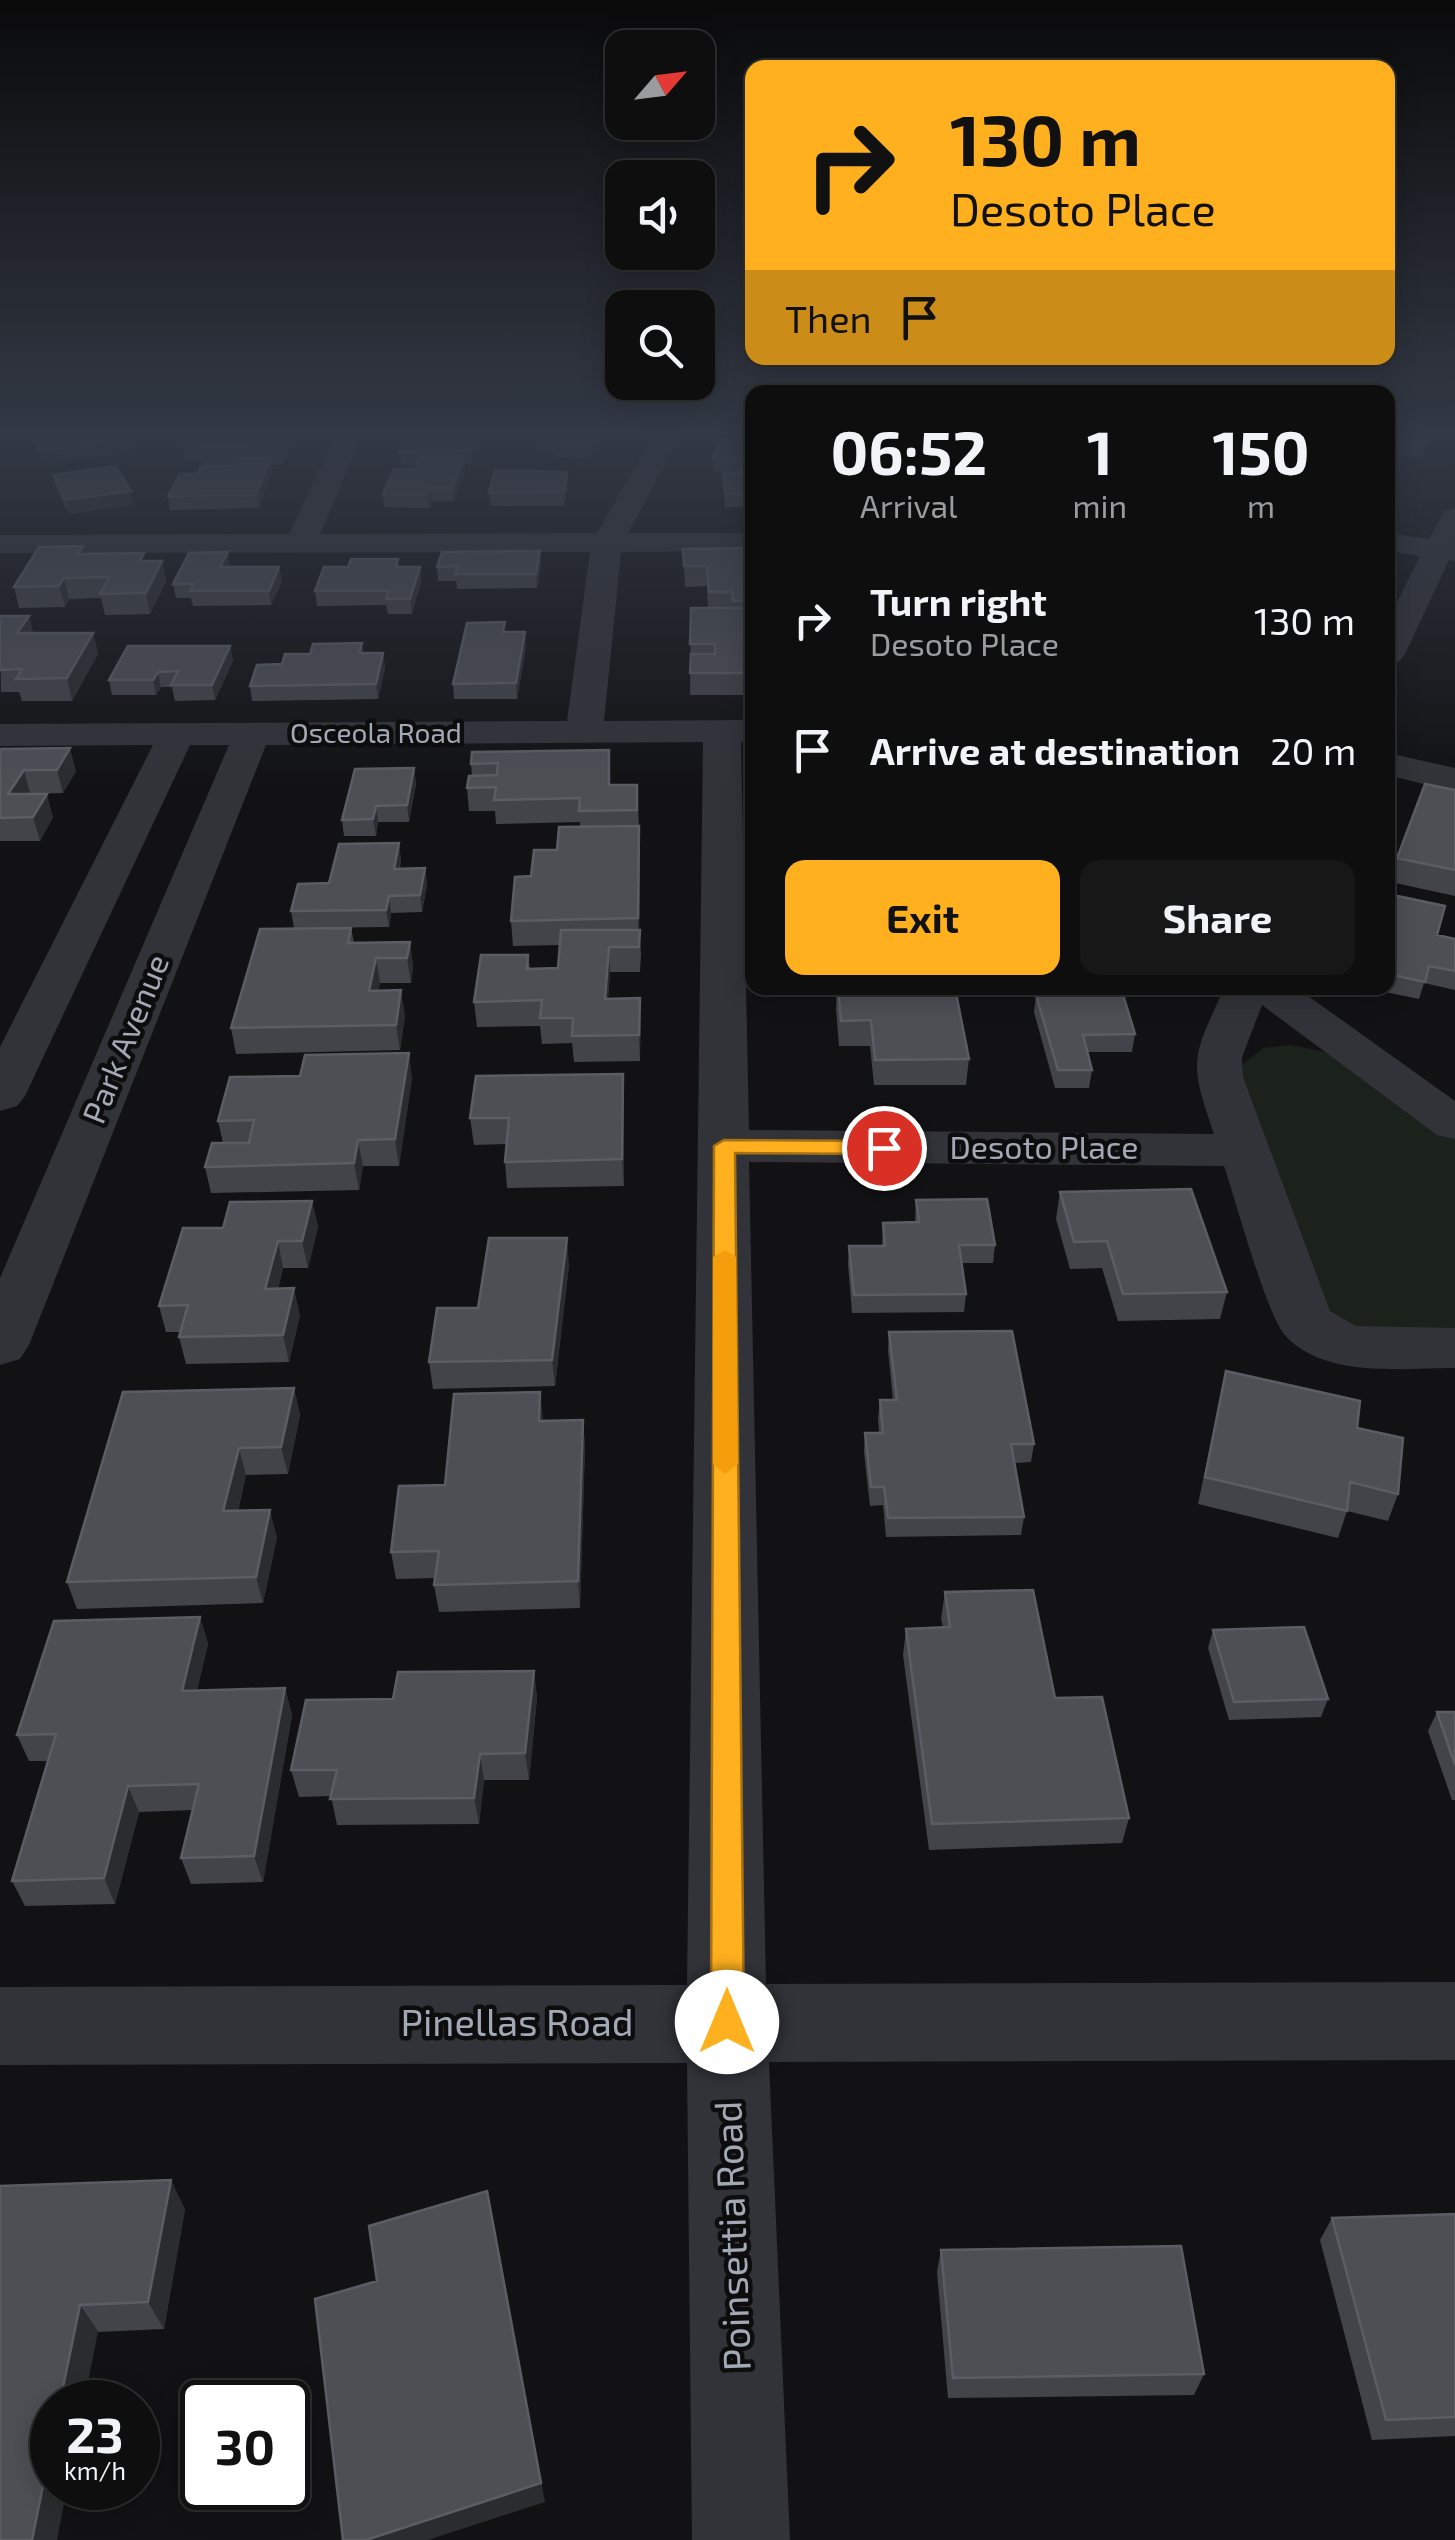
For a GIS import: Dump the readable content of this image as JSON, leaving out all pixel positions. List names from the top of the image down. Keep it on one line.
{"streets":{"street":["Osceola Road","Park Avenue","Desoto Place","Pinellas Road","Poinsettia Road"]},"crossings":[["Osceola Road","Park Avenue"],["Osceola Road","Poinsettia Road"],["Desoto Place","Poinsettia Road"],["Pinellas Road","Poinsettia Road"]],"north":"top right","page":{"turn":["130 m","Desoto Place"],"then":"Then","eta":["06:52","Arrival","1","min","150","m"],"list":[{"name":"Turn right","note":"Desoto Place","value":"130 m"},{"name":"Arrive at destination","value":"20 m"}],"buttons":["Exit","Share"],"speed":"23 km/h","limit":"30"}}
